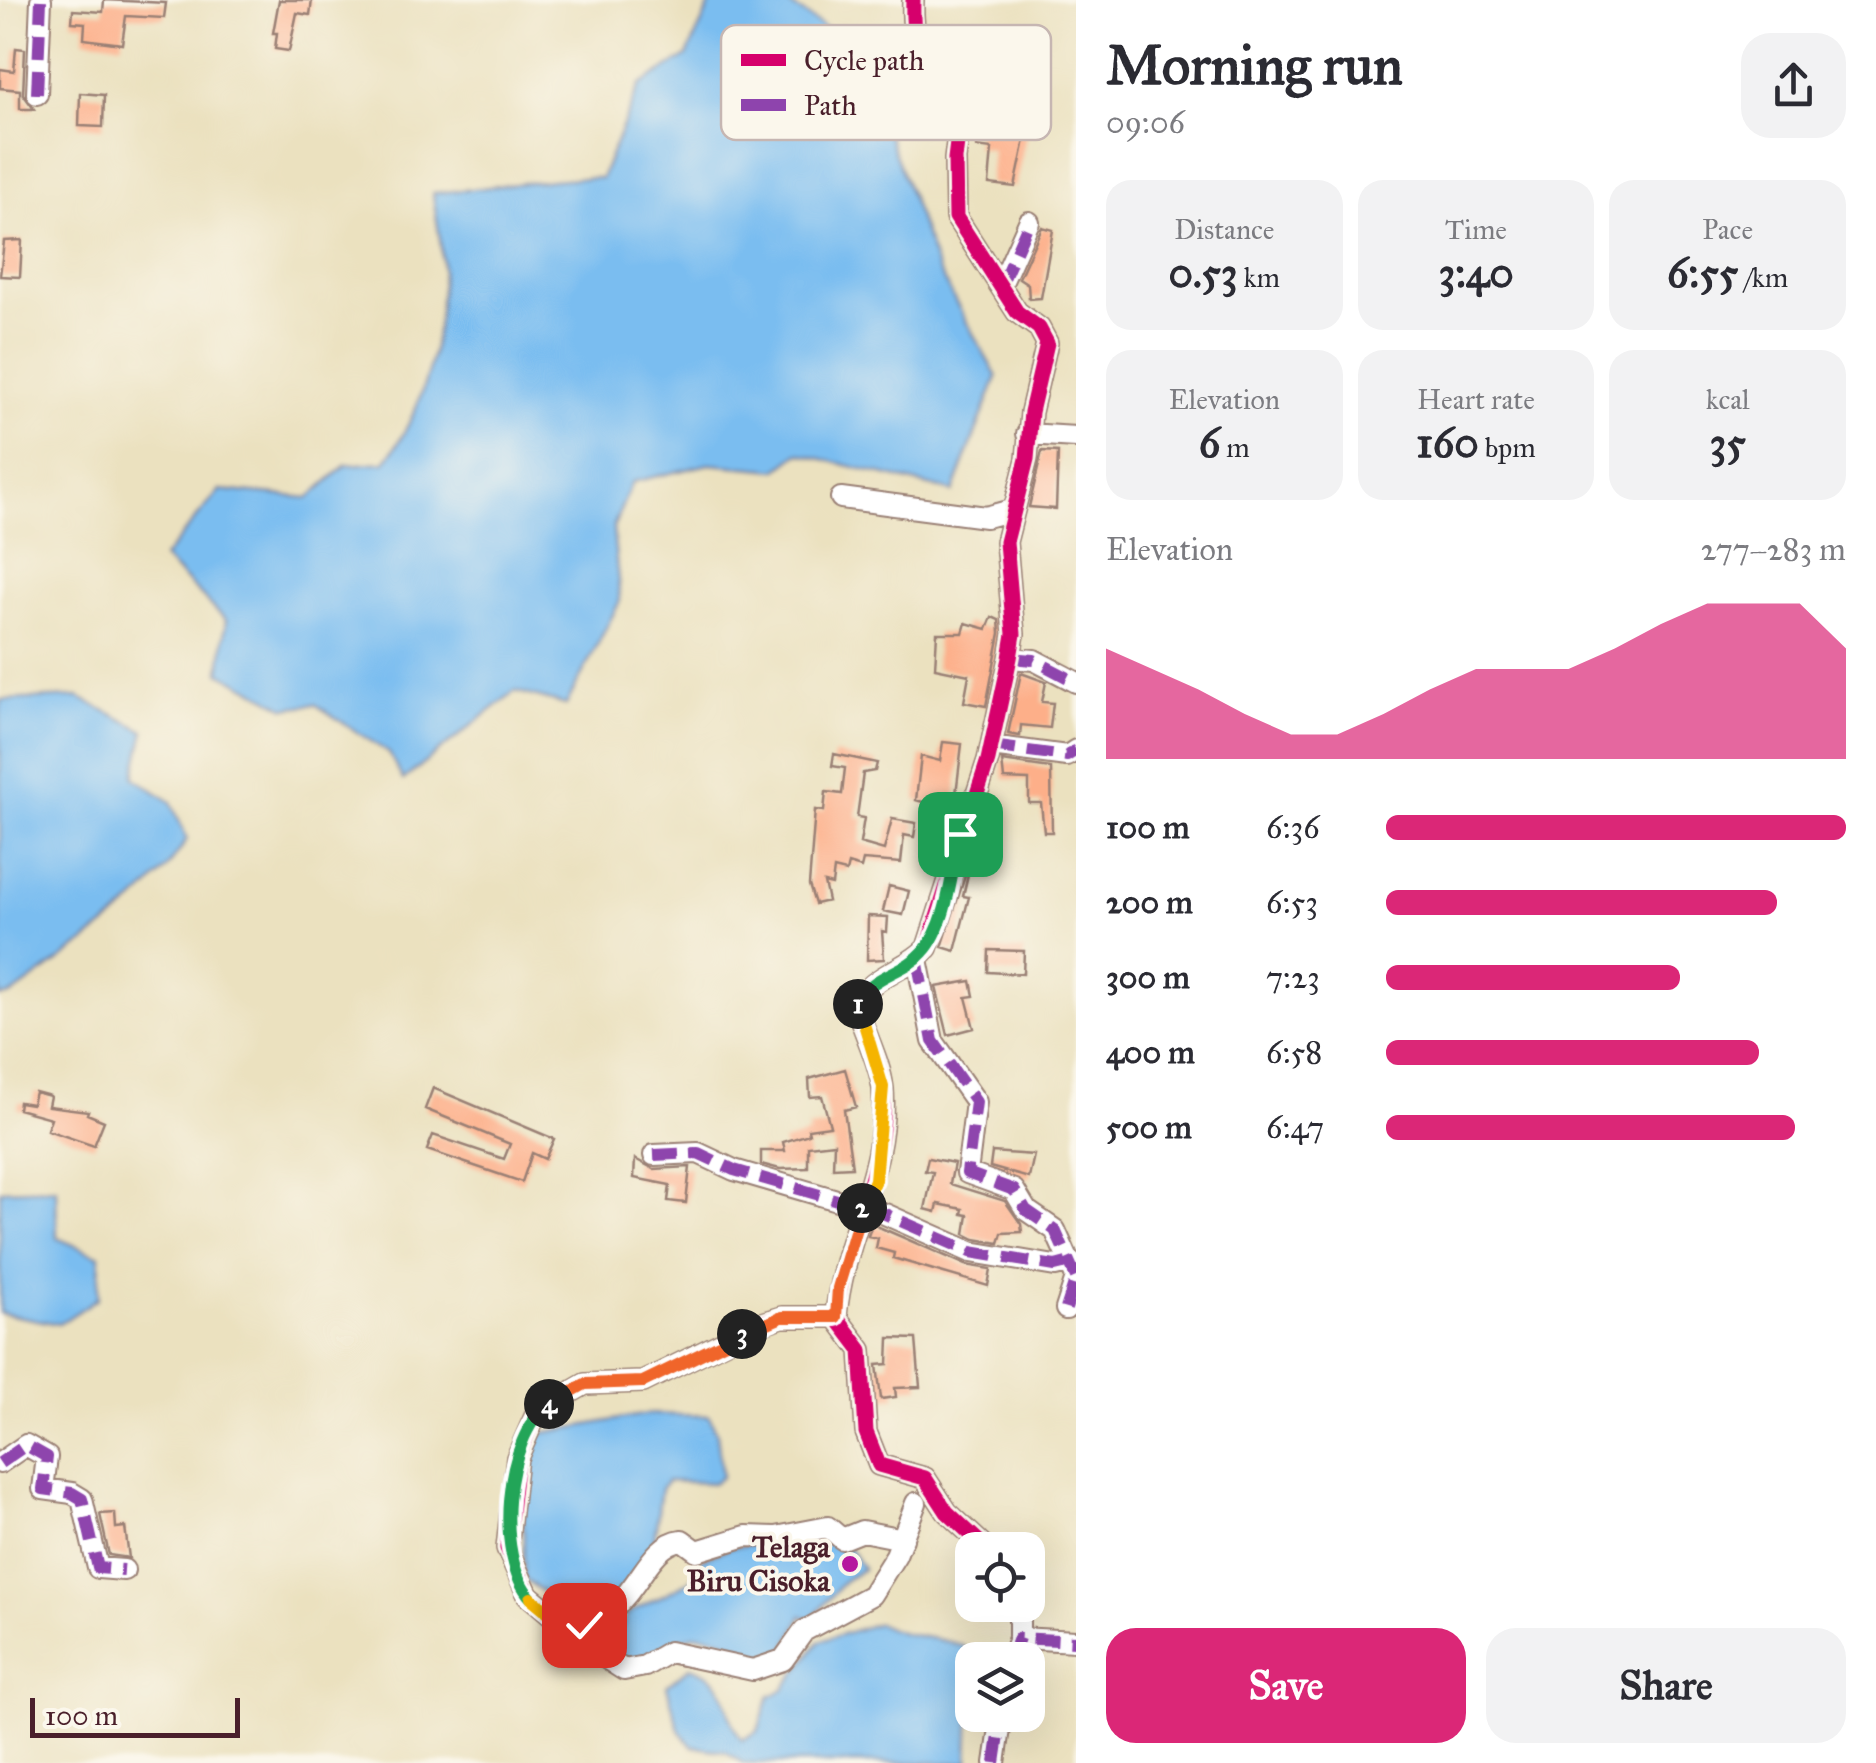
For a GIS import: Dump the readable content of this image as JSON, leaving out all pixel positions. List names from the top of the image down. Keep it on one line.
{"places":["Telaga Biru Cisoka"],"legend":["Cycle path","Path"],"scale_bar":"100 m","page":{"heading":["Morning run","09:06"],"stats":[["Distance","0.53 km"],["Time","3:40"],["Pace","6:55 /km"],["Elevation","6 m"],["Heart rate","160 bpm"],["kcal","35"]],"chart":["Elevation","277–283 m"],"list":[{"name":"100 m","note":"6:36"},{"name":"200 m","note":"6:53"},{"name":"300 m","note":"7:23"},{"name":"400 m","note":"6:58"},{"name":"500 m","note":"6:47"}],"pins":["1","2","3","4"],"buttons":["Save","Share"],"scale":"100 m"}}
